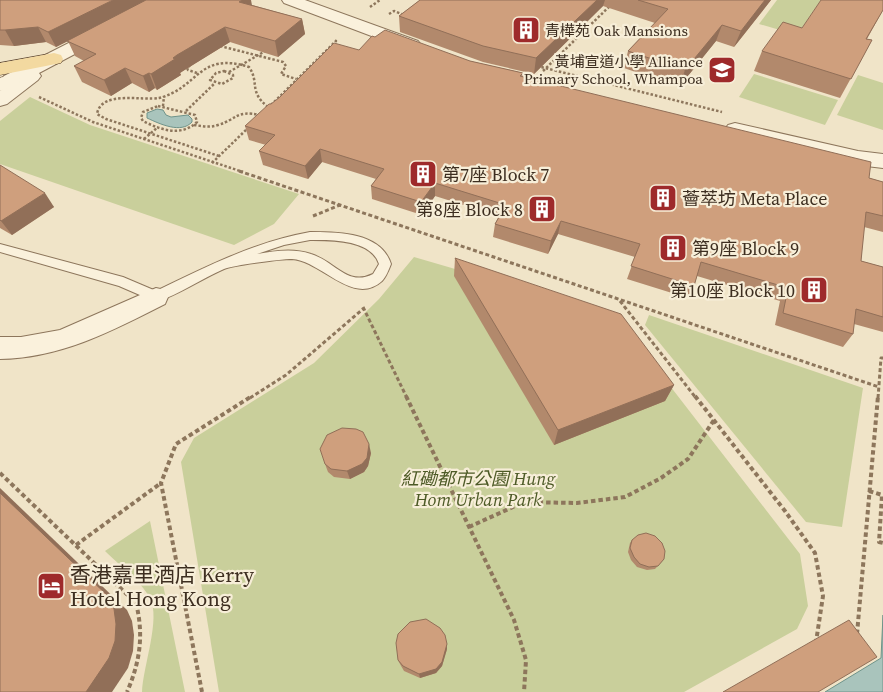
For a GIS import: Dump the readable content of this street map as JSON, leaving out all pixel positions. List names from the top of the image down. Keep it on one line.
{"parks":["紅磡都市公園 Hung Hom Urban Park"],"places":{"building":["青樺苑 Oak Mansions","第7座 Block 7","薈萃坊 Meta Place","第8座 Block 8","第9座 Block 9","第10座 Block 10"],"school or university":["黃埔宣道小學 Alliance Primary School, Whampoa"],"hotel":["香港嘉里酒店 Kerry Hotel Hong Kong"]}}
